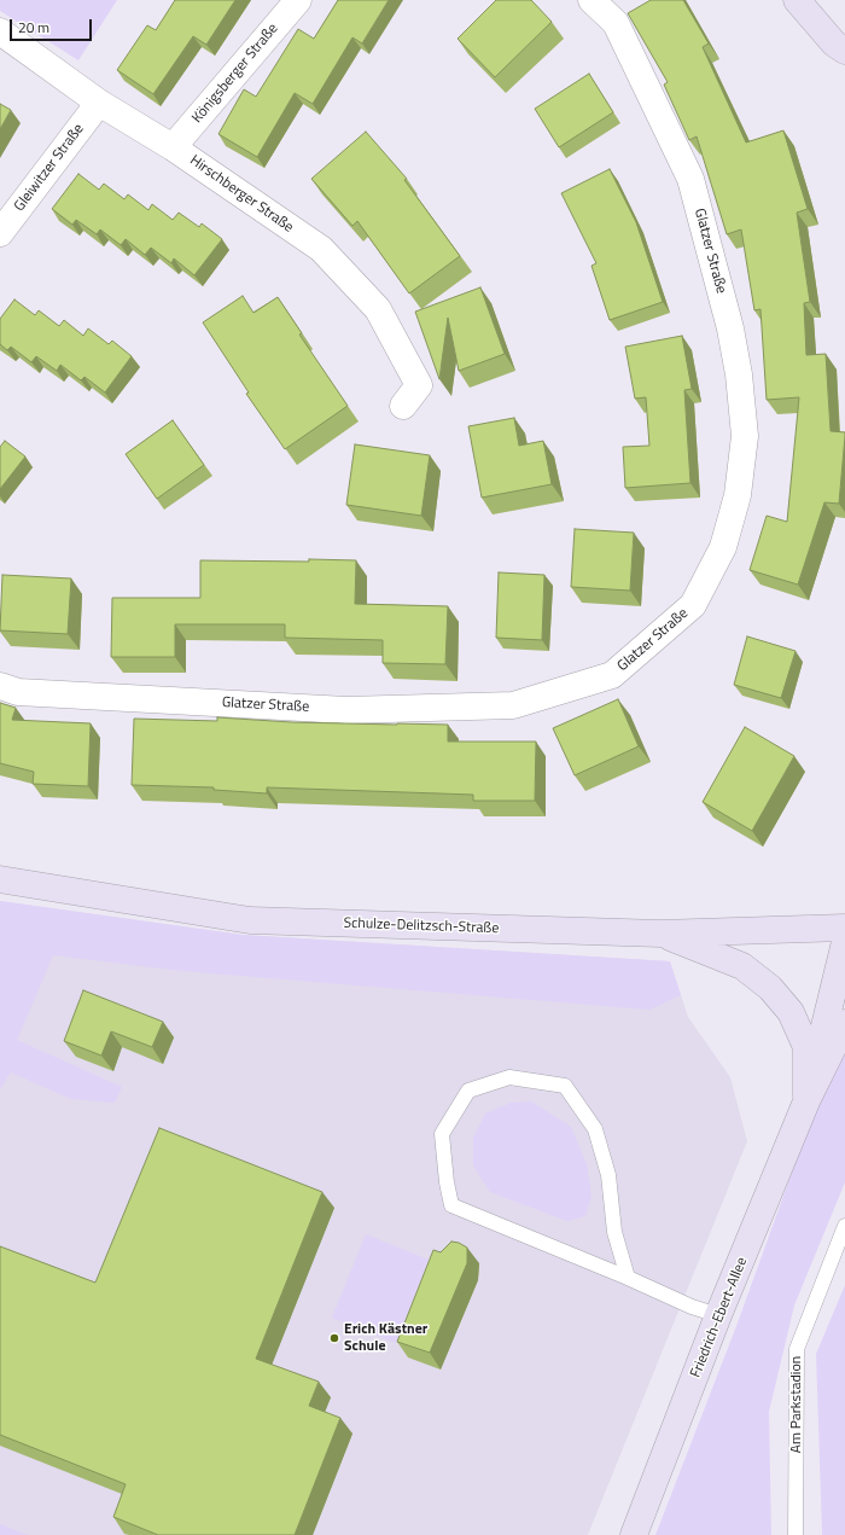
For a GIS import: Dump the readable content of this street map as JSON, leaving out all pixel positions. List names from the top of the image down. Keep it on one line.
{"streets":{"street":["Königsberger Straße","Gleiwitzer Straße","Hirschberger Straße","Glatzer Straße","Schulze-Delitzsch-Straße","Friedrich-Ebert-Allee"],"lane":["Am Parkstadion"]},"crossings":[["Königsberger Straße","Hirschberger Straße"],["Gleiwitzer Straße","Hirschberger Straße"]],"places":["Erich Kästner Schule"],"scale_bar":"20 m"}
